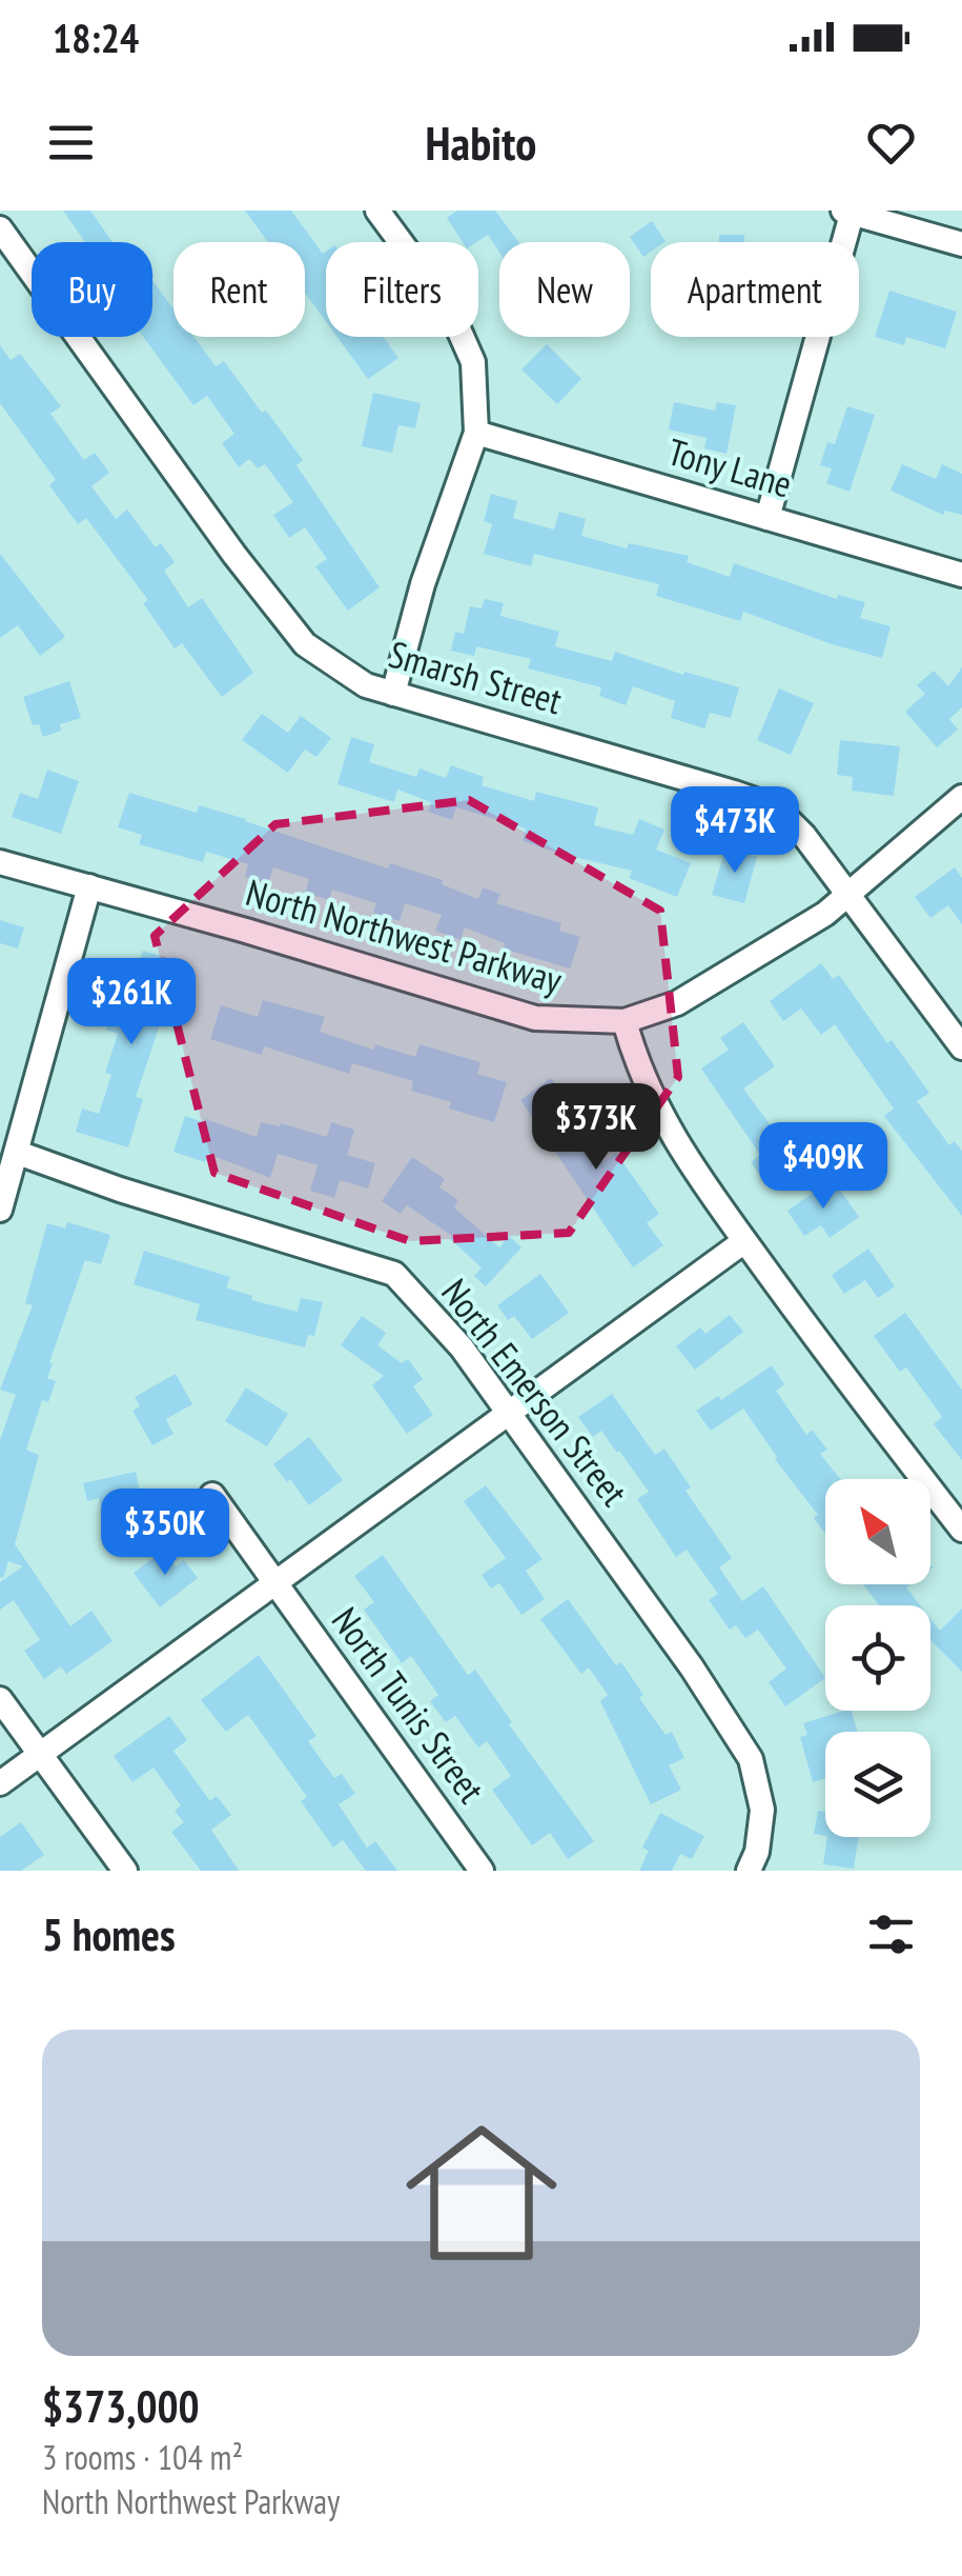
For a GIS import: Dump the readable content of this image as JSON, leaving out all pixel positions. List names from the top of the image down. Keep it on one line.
{"streets":{"street":["Tony Lane","Smarsh Street","North Northwest Parkway","North Emerson Street","North Tunis Street"]},"crossings":[["Smarsh Street","North Northwest Parkway"]],"north":"top left","page":{"status":"18:24","header":"Habito","chip":["Buy","Rent","Filters","New","Apartment"],"price":["$473K","$261K","$373K","$409K","$350K"],"heading":"5 homes","list":[{"name":"$373,000","note":"3 rooms · 104 m² · North Northwest Parkway"}]}}
